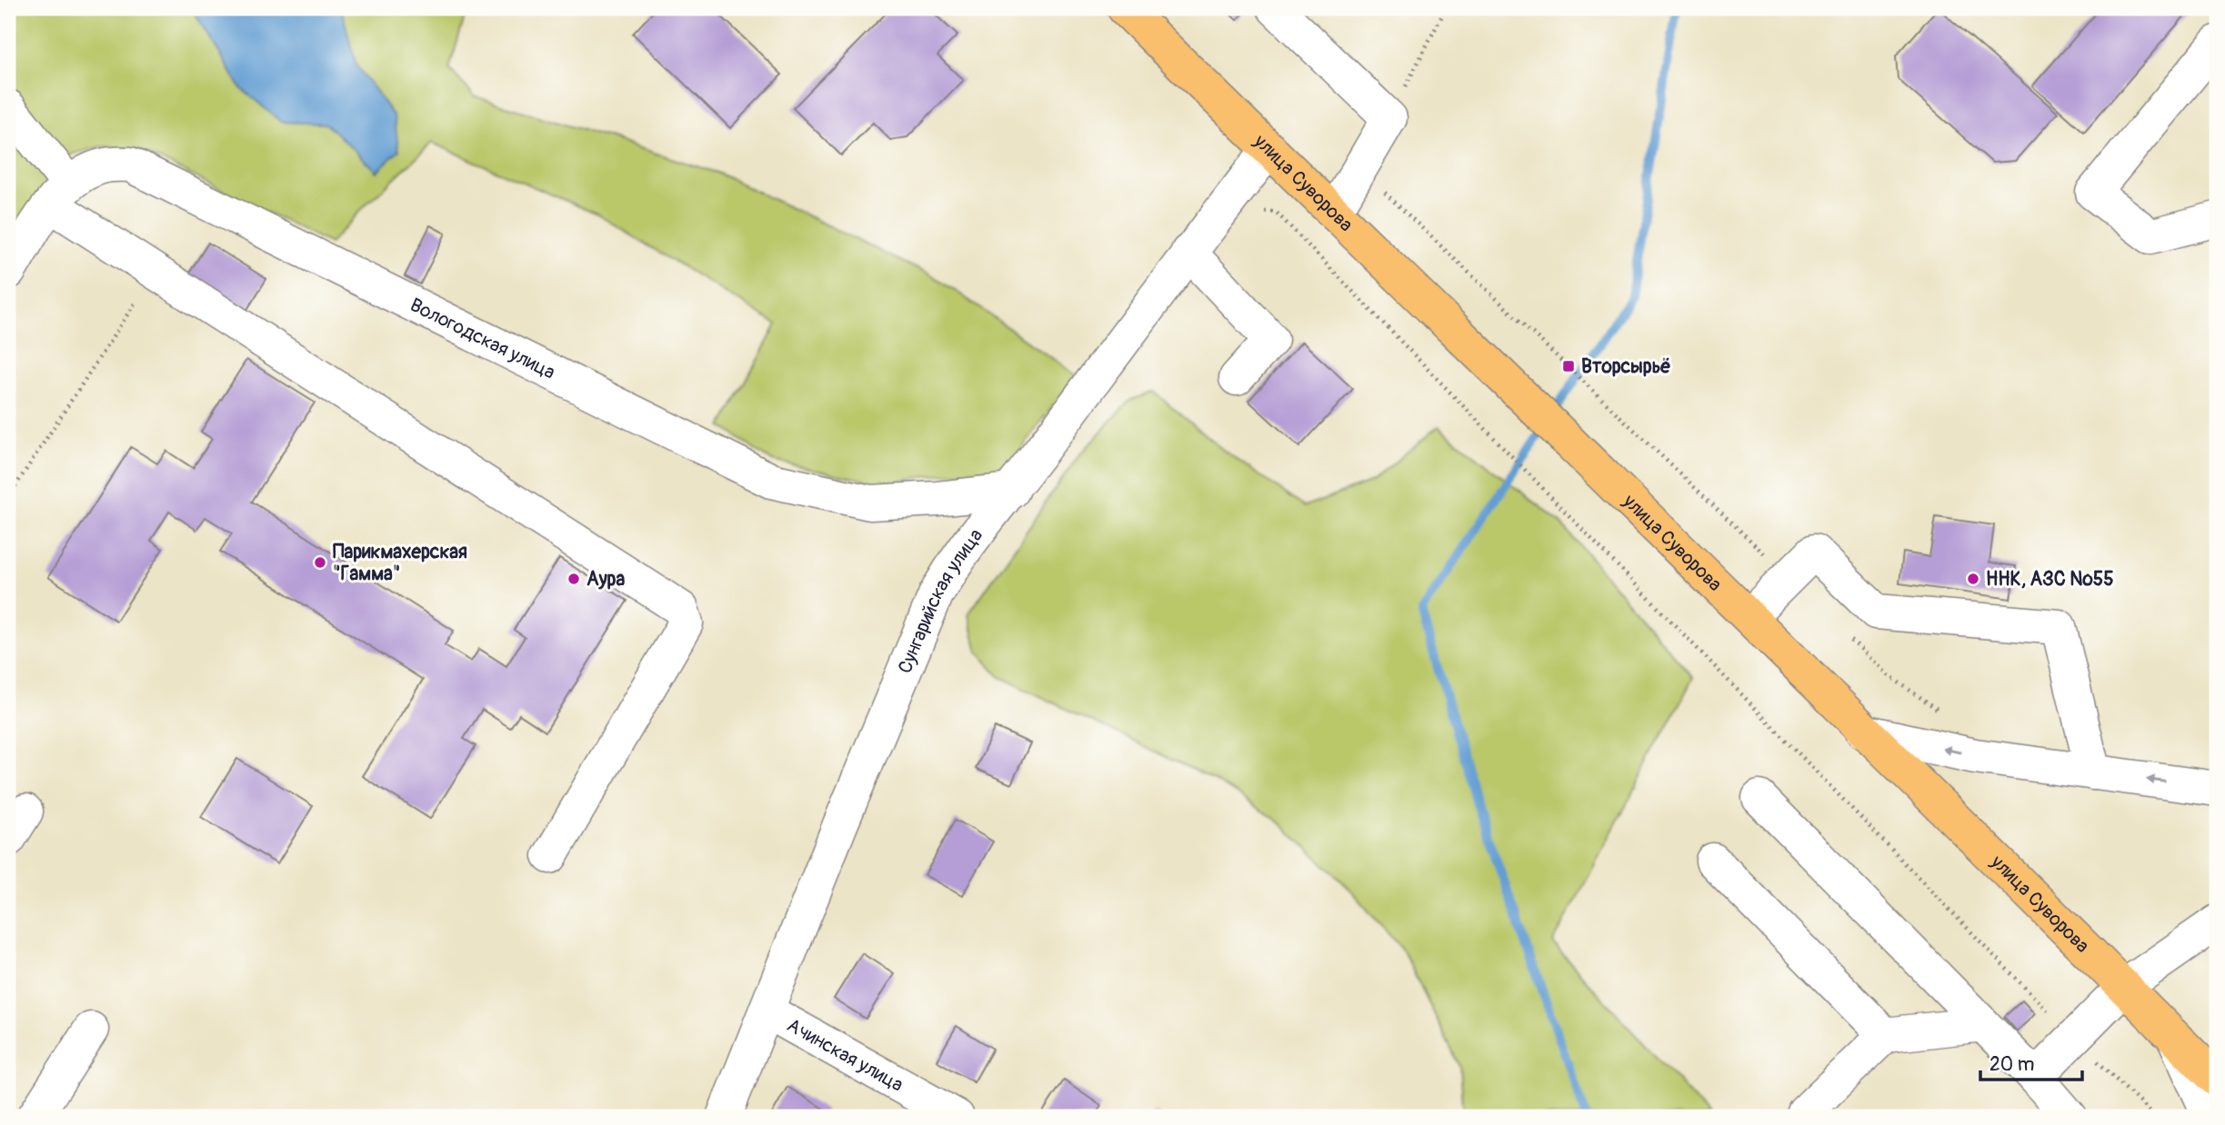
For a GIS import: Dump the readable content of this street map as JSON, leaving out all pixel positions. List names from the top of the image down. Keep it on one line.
{"streets":{"main road":["улица Суворова"],"street":["Вологодская улица","Сунгарийская улица","Ачинская улица"]},"crossings":[["улица Суворова","Сунгарийская улица"],["Вологодская улица","Сунгарийская улица"],["Сунгарийская улица","Ачинская улица"]],"places":{"transit":["Вторсырьё"],"other":["Парикмахерская \"Гамма\"","Аура","ННК, АЗС №55"]},"scale_bar":"20 m"}
